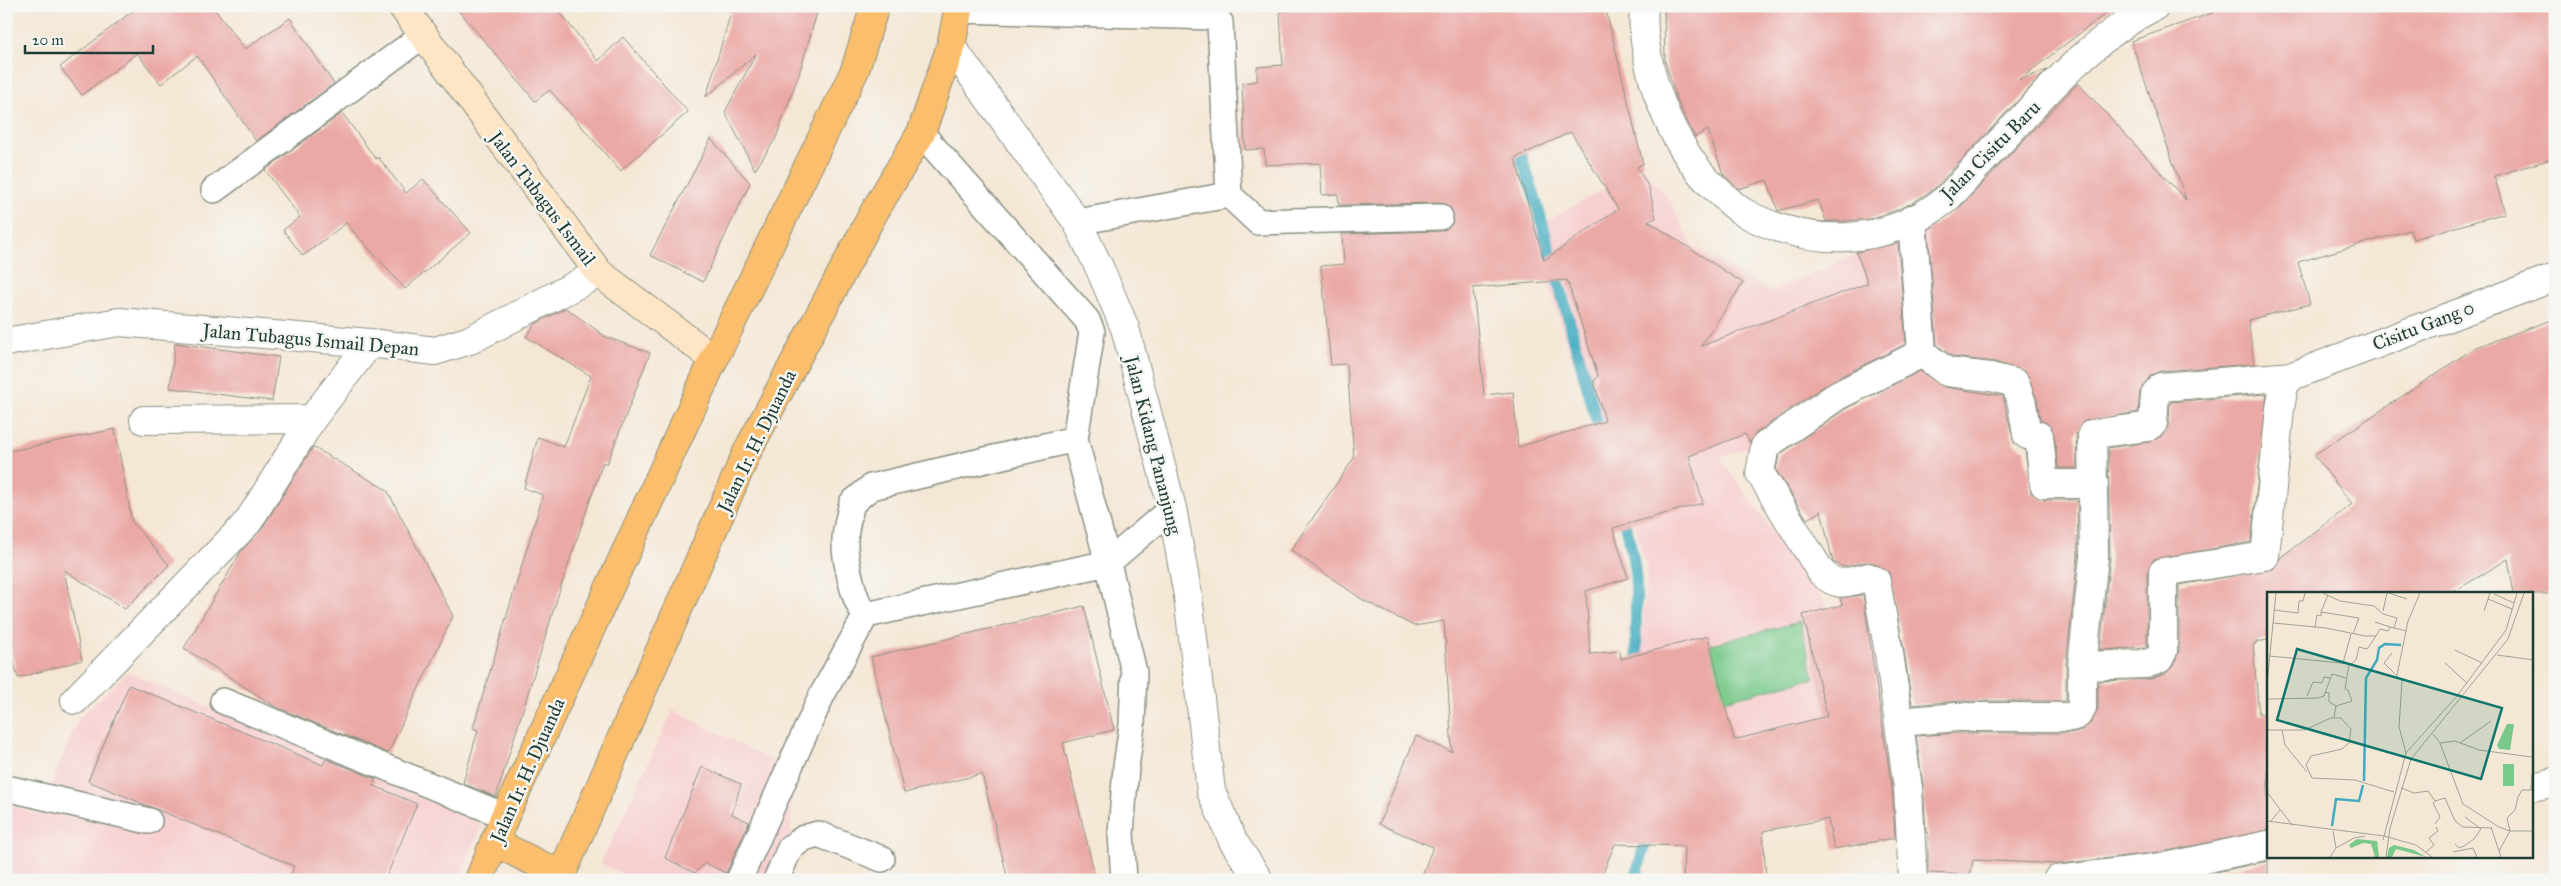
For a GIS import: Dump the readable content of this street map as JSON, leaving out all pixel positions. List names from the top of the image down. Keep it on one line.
{"streets":{"main road":["Jalan Tubagus Ismail","Jalan Ir. H. Djuanda"],"street":["Jalan Cisitu Baru","Cisitu Gang 0","Jalan Tubagus Ismail Depan","Jalan Kidang Pananjung"]},"crossings":[["Jalan Tubagus Ismail","Jalan Tubagus Ismail Depan"],["Jalan Tubagus Ismail","Jalan Ir. H. Djuanda"],["Jalan Ir. H. Djuanda","Jalan Kidang Pananjung"]],"scale_bar":"20 m"}
